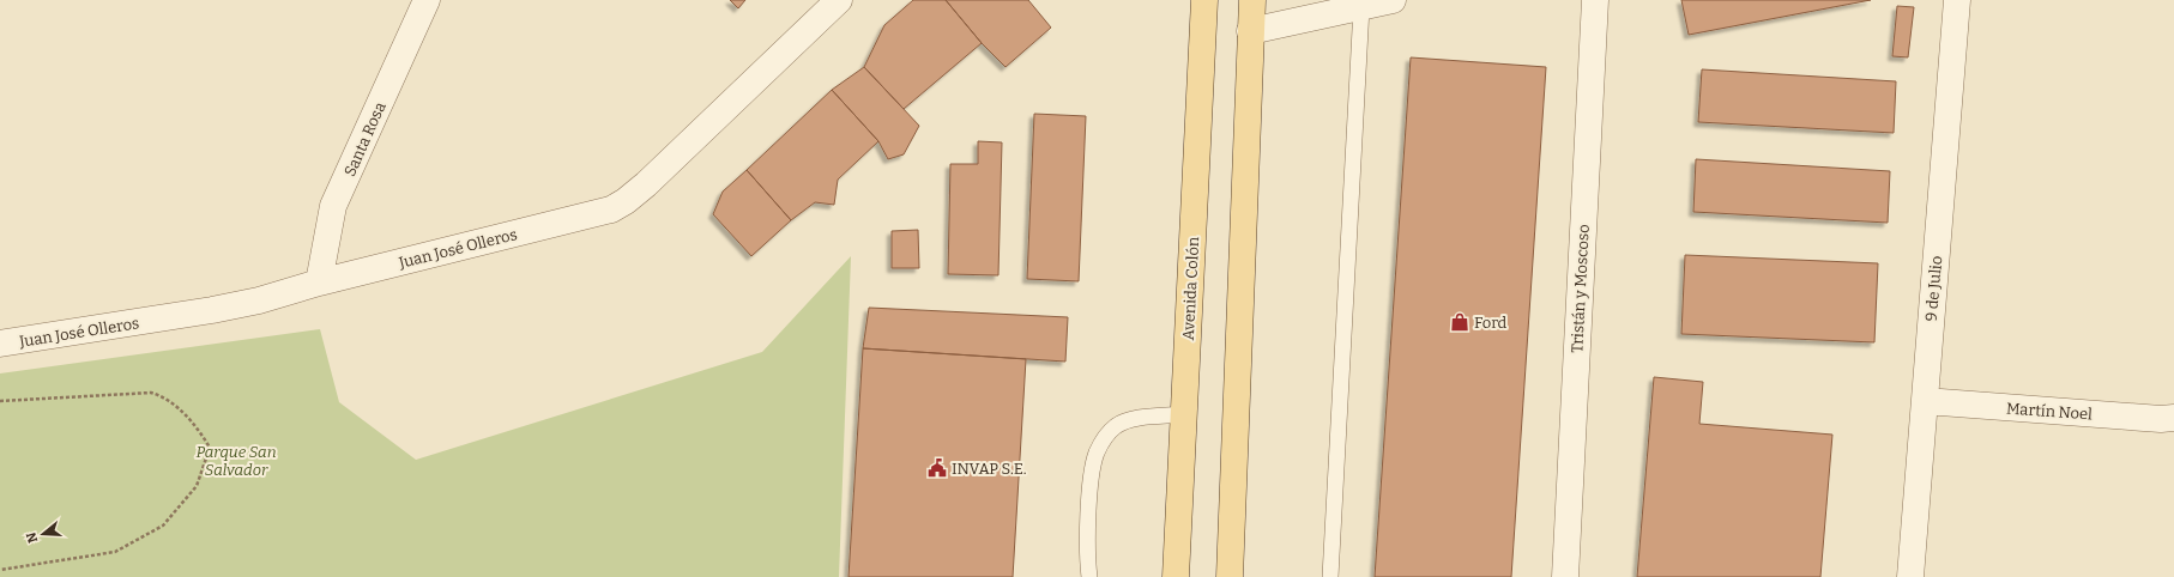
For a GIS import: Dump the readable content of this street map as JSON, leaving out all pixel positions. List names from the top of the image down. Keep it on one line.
{"streets":{"main road":["Avenida Colón"],"street":["Santa Rosa","Juan José Olleros","Tristán y Moscoso","9 de Julio","Martín Noel"]},"crossings":[["Santa Rosa","Juan José Olleros"],["9 de Julio","Martín Noel"]],"parks":["Parque San Salvador"],"places":{"shop":["Ford"],"public building":["INVAP S.E."]},"north":"left"}
